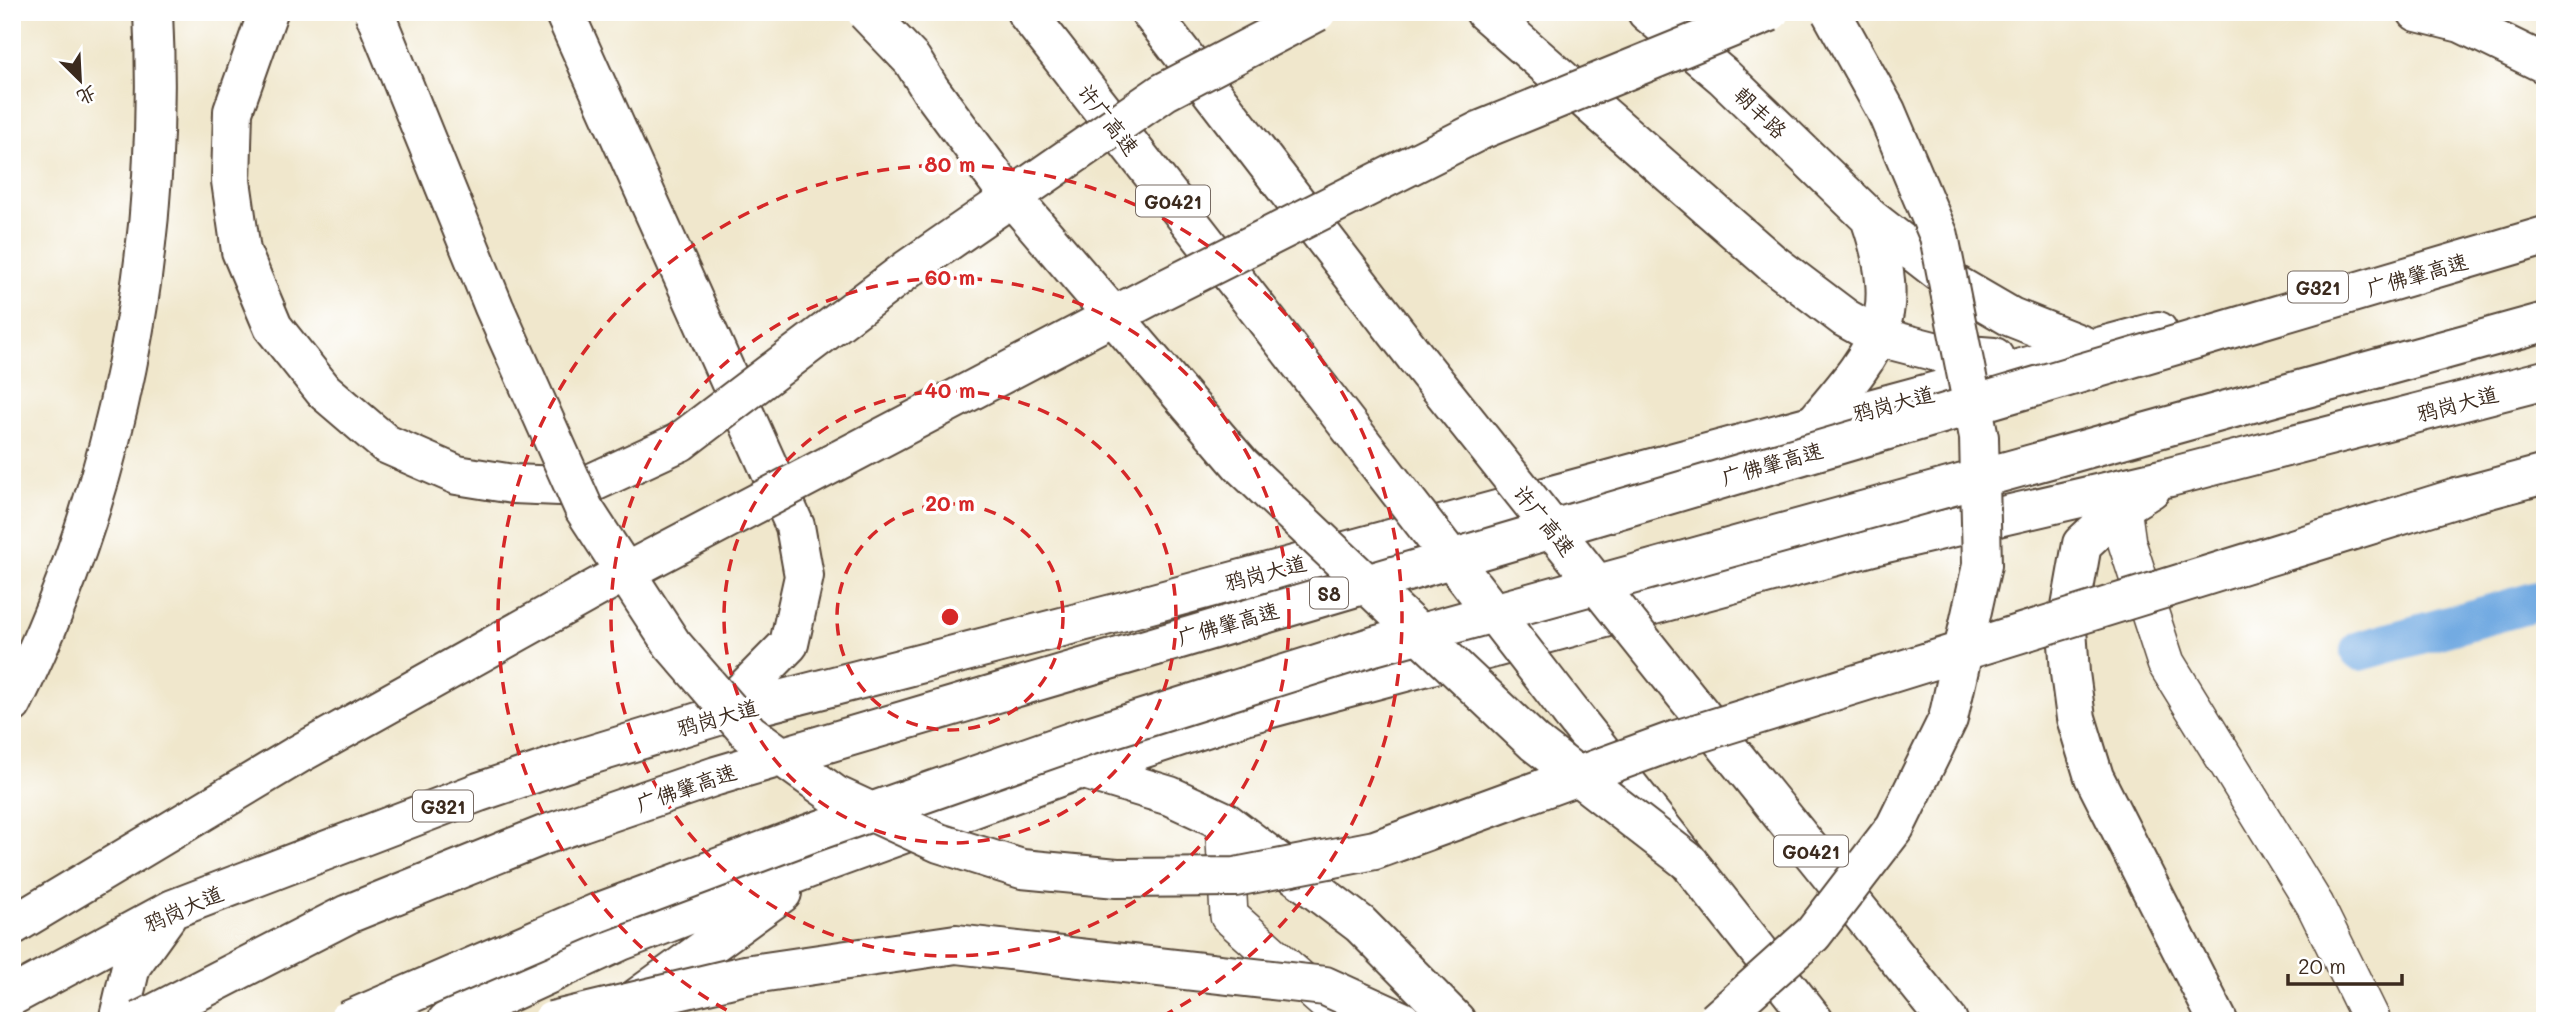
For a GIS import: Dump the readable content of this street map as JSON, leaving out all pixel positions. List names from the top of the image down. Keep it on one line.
{"streets":{"main road":["朝丰路","许广高速","G0421","广佛肇高速","G321","鸦岗大道","S8"]},"crossings":[["朝丰路","鸦岗大道"]],"scale_bar":"20 m","north":"bottom right","rings":["80 m","60 m","40 m","20 m"]}
